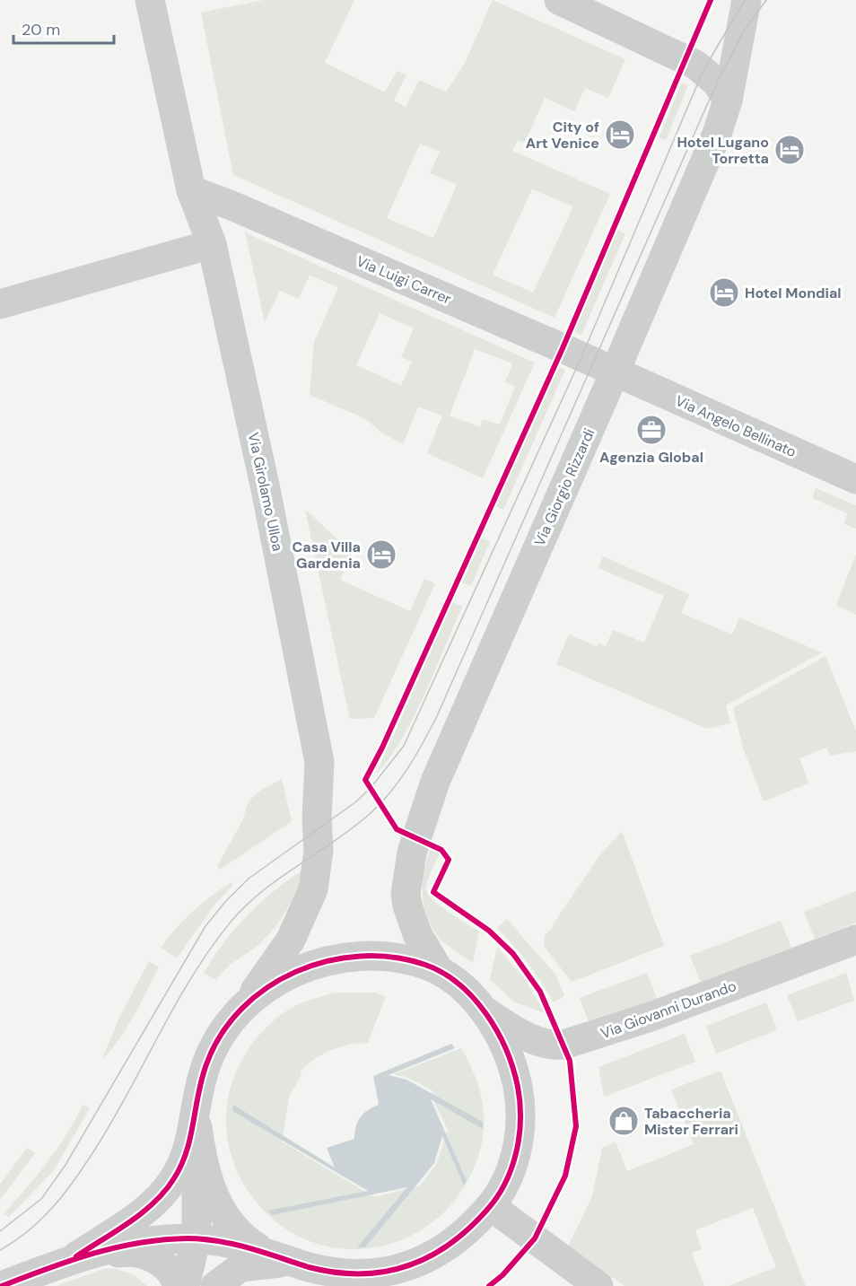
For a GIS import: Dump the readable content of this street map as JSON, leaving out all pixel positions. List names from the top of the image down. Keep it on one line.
{"streets":{"street":["Via Luigi Carrer","Via Angelo Bellinato","Via Giorgio Rizzardi","Via Girolamo Ulloa","Via Giovanni Durando"]},"crossings":[["Via Luigi Carrer","Via Angelo Bellinato"],["Via Luigi Carrer","Via Giorgio Rizzardi"],["Via Luigi Carrer","Via Girolamo Ulloa"],["Via Angelo Bellinato","Via Giorgio Rizzardi"]],"places":{"hotel":["City of Art Venice","Hotel Lugano Torretta","Hotel Mondial","Casa Villa Gardenia"],"office":["Agenzia Global"],"shop":["Tabaccheria Mister Ferrari"]},"scale_bar":"20 m"}
